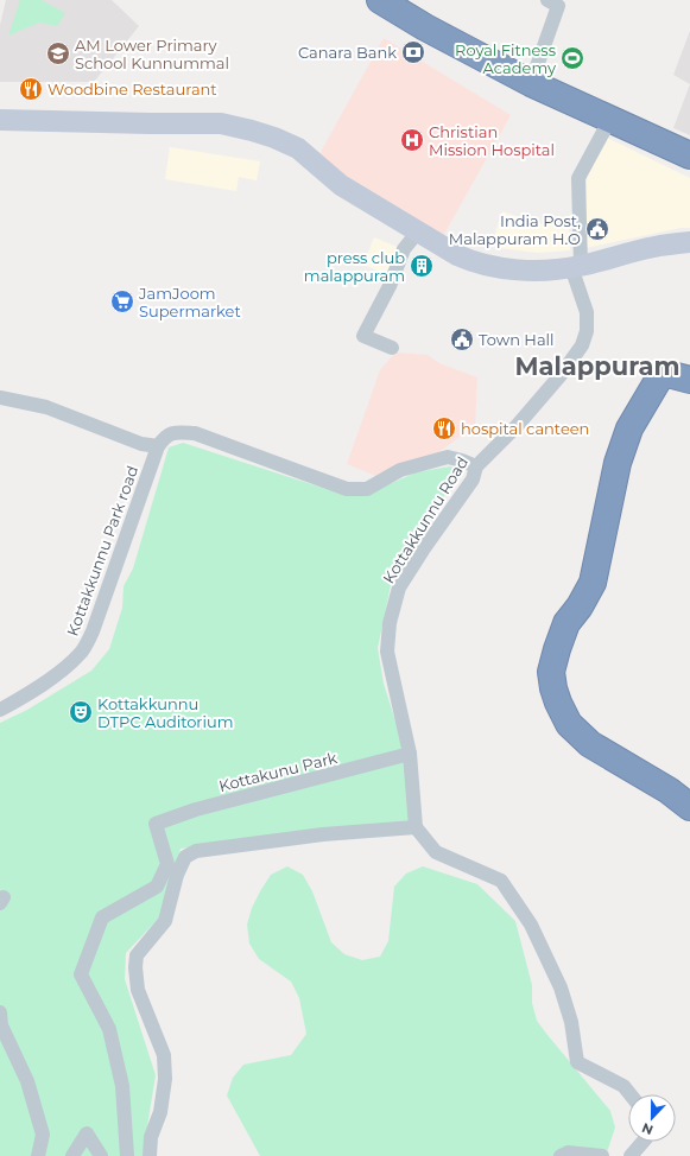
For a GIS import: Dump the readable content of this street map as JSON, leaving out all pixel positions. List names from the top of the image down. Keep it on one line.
{"streets":{"street":["Kottakkunnu Road","Kottakkunnu Park road","Kottakunu Park"]},"crossings":[["Kottakkunnu Road","Kottakunu Park"]],"districts":["Malappuram"],"places":{"bank":["Canara Bank"],"school or university":["AM Lower Primary School Kunnummal"],"sports":["Royal Fitness Academy"],"restaurant":["Woodbine Restaurant","hospital canteen"],"hospital":["Christian Mission Hospital"],"public building":["India Post, Malappuram H.O","Town Hall"],"building":["press club malappuram"],"supermarket":["JamJoom Supermarket"],"theatre":["Kottakkunnu DTPC Auditorium"]},"north":"bottom"}
